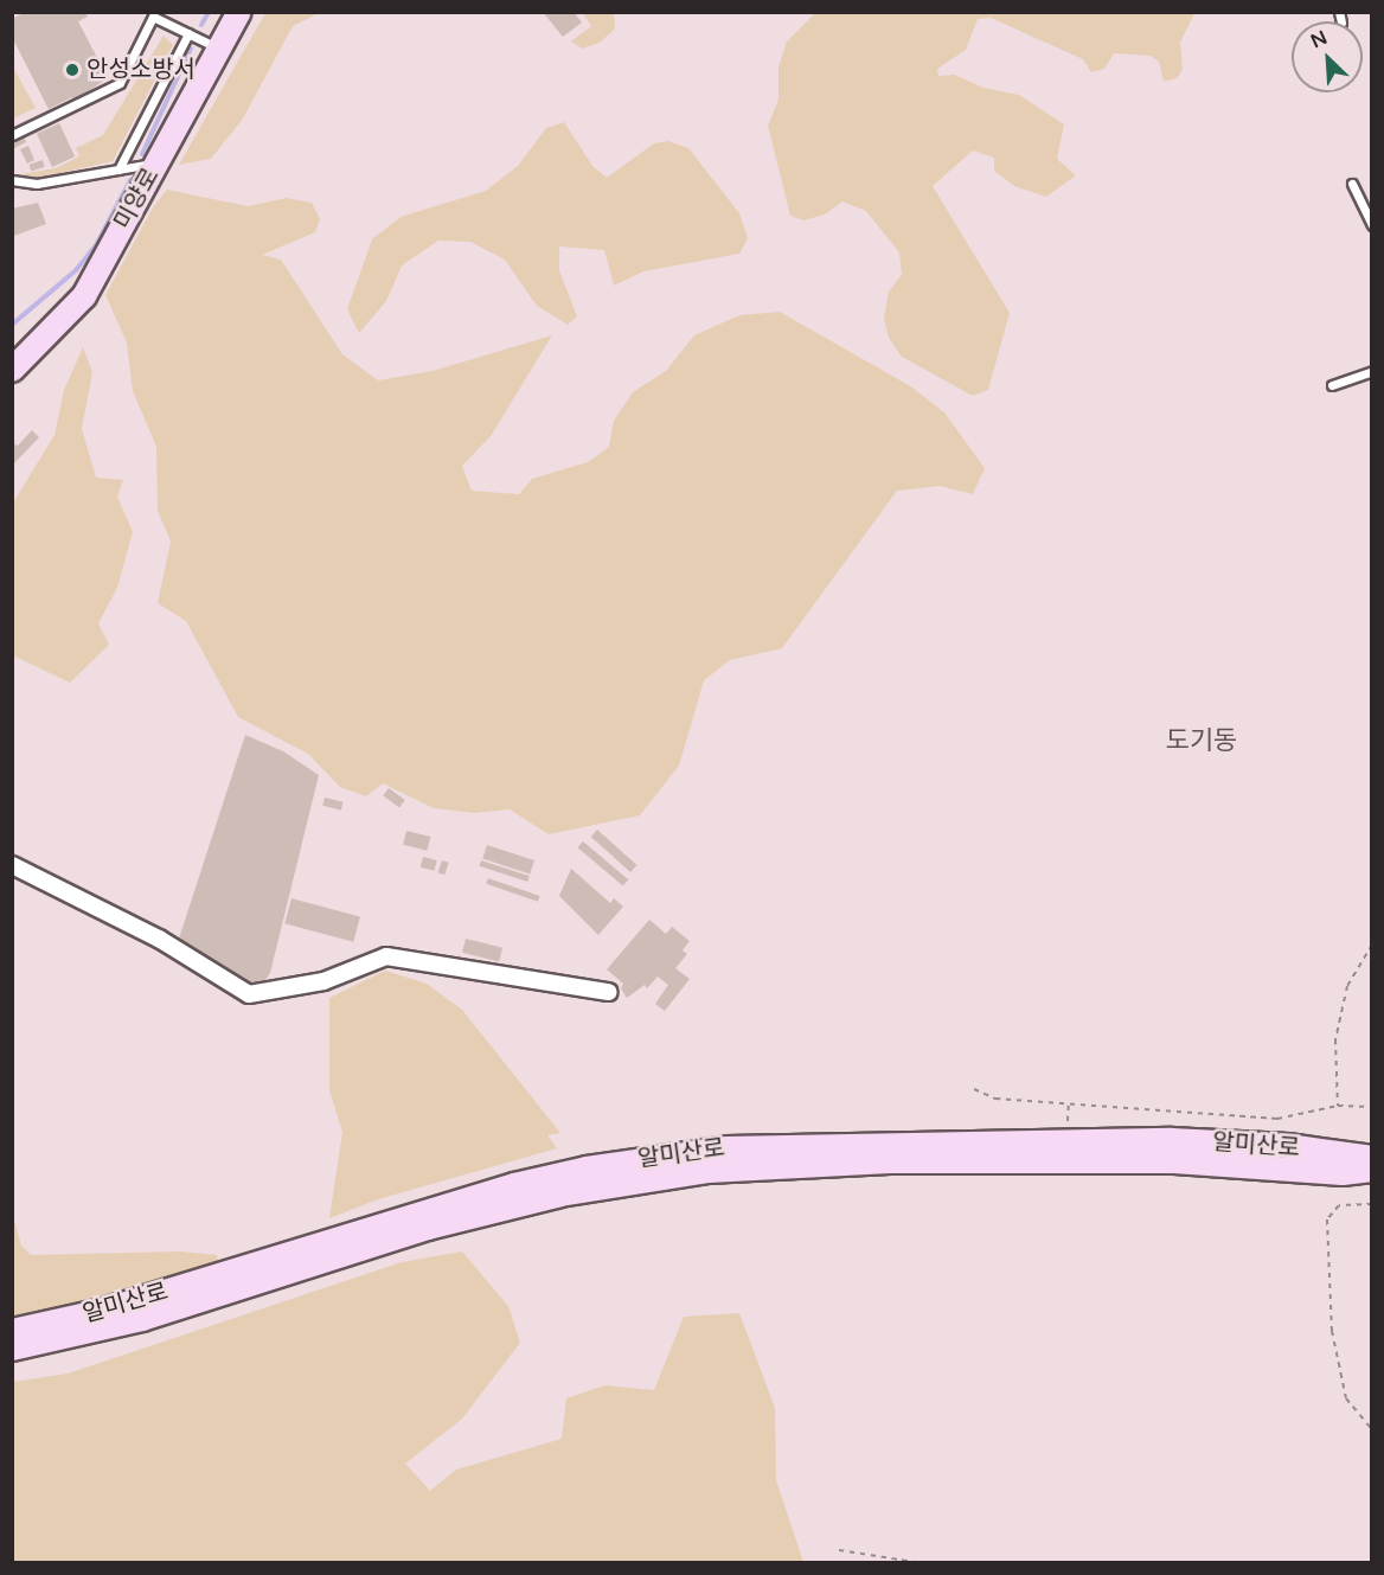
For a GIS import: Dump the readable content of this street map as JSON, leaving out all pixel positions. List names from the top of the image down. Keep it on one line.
{"streets":{"main road":["미양로","알미산로"]},"districts":["도기동"],"places":["안성소방서"],"north":"top left"}
